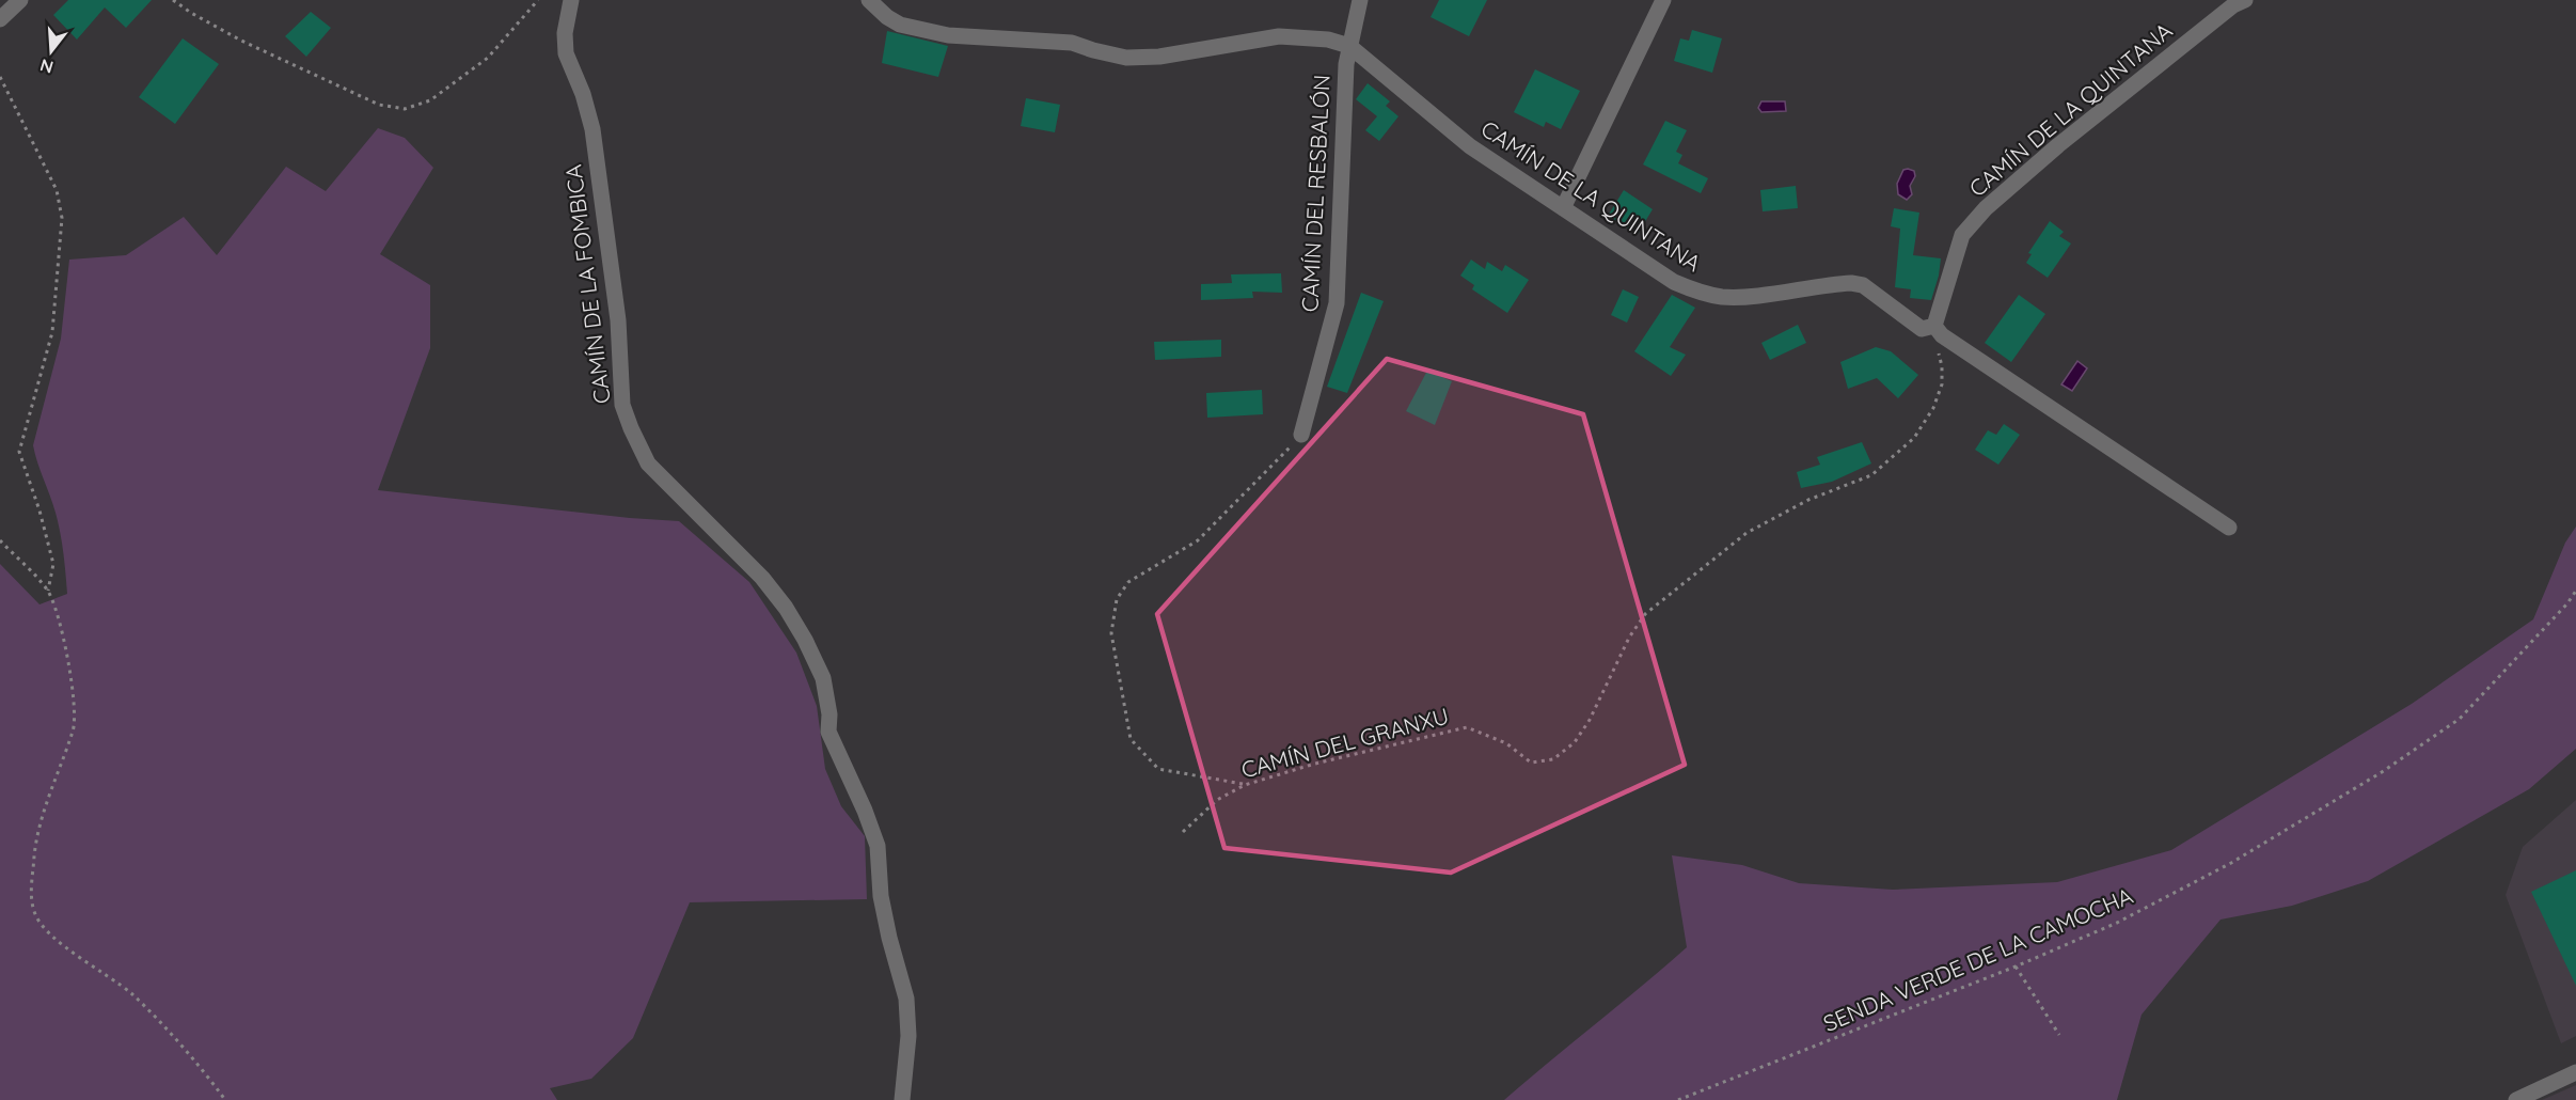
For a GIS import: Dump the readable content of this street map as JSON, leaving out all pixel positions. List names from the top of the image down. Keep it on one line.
{"streets":{"street":["CAMÍN DE LA QUINTANA","CAMÍN DEL RESBALÓN","CAMÍN DE LA FOMBICA"],"path":["CAMÍN DEL GRANXU","SENDA VERDE DE LA CAMOCHA"]},"crossings":[["CAMÍN DE LA QUINTANA","CAMÍN DEL RESBALÓN"],["CAMÍN DE LA QUINTANA","CAMÍN DEL GRANXU"]],"north":"bottom"}
